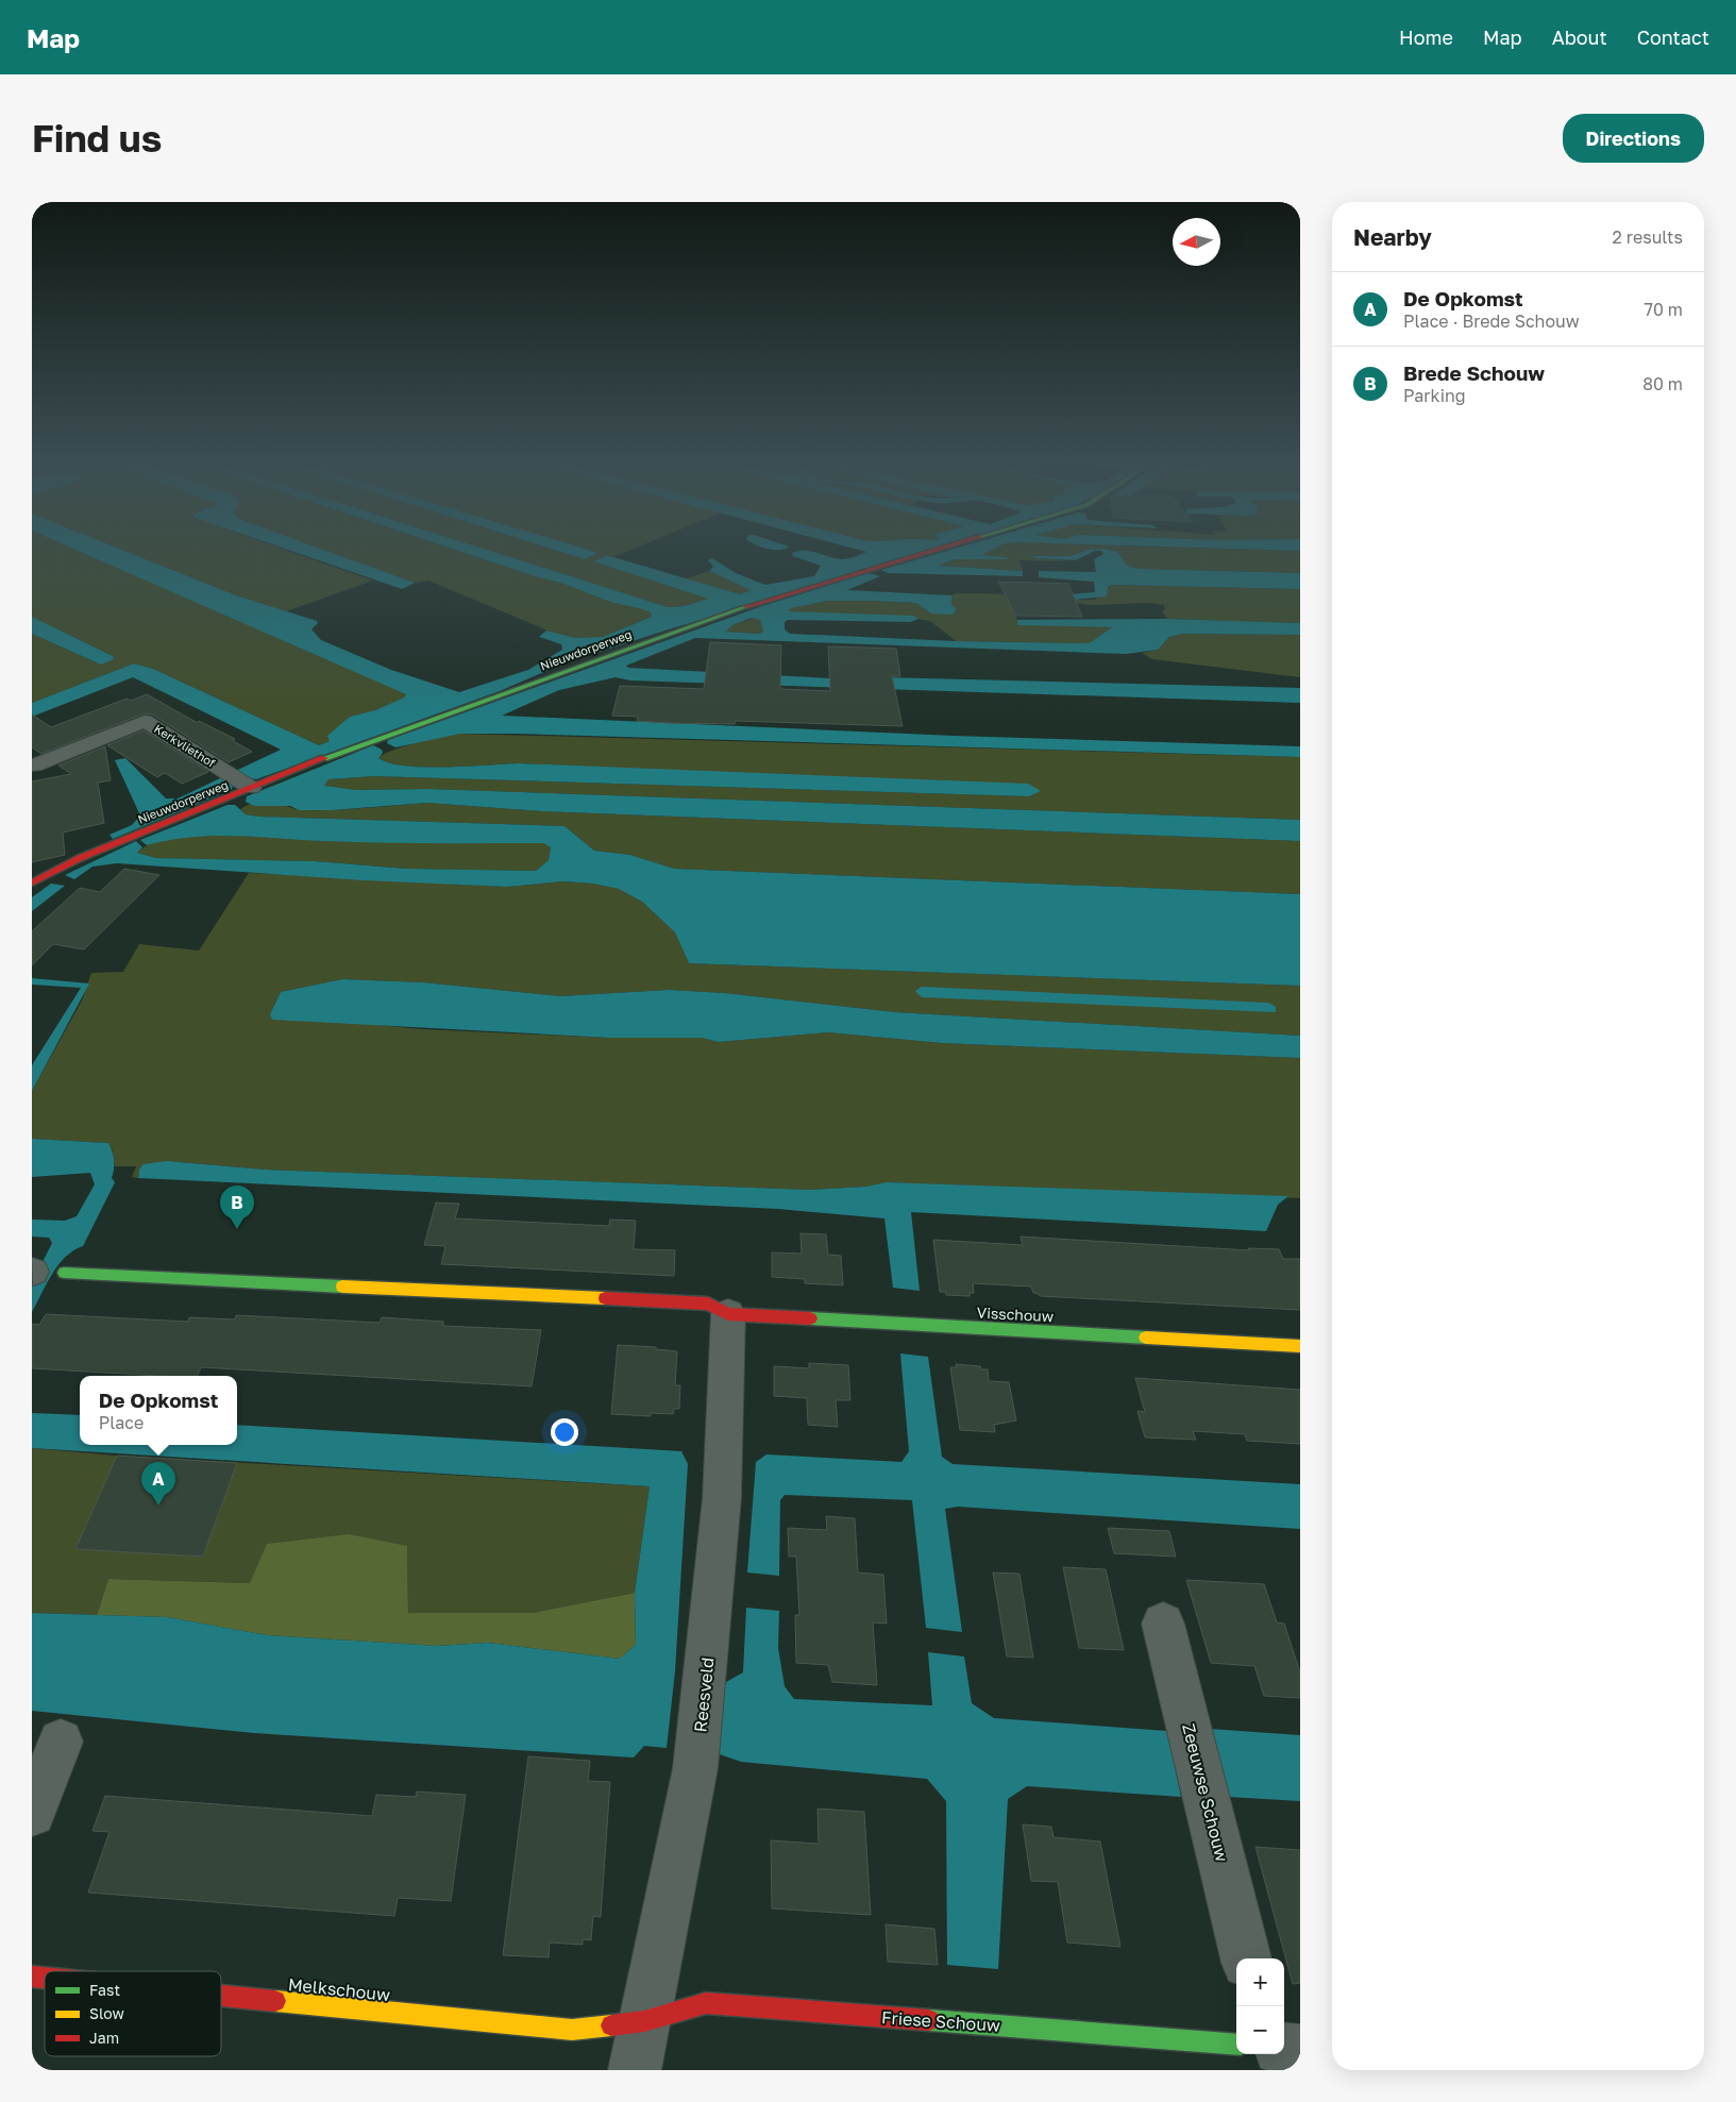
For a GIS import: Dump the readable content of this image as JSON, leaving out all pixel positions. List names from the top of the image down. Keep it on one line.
{"streets":{"street":["Nieuwdorperweg","Kerkvliethof","Visschouw","Reesveld","Zeeuwse Schouw","Melkschouw","Friese Schouw"]},"crossings":[["Nieuwdorperweg","Kerkvliethof"],["Visschouw","Reesveld"],["Reesveld","Melkschouw"],["Reesveld","Friese Schouw"],["Melkschouw","Friese Schouw"]],"legend":["Fast","Slow","Jam"],"north":"left","page":{"header":"Map","nav":["Home","Map","About","Contact"],"buttons":"Directions","title":"Find us","heading":["Nearby","2 results"],"list":[{"mark":"A","name":"De Opkomst","note":"Place · Brede Schouw","value":"70 m"},{"mark":"B","name":"Brede Schouw","note":"Parking","value":"80 m"}],"pins":["B","A"],"popup":["De Opkomst","Place"],"map_buttons":["+","−"]}}
